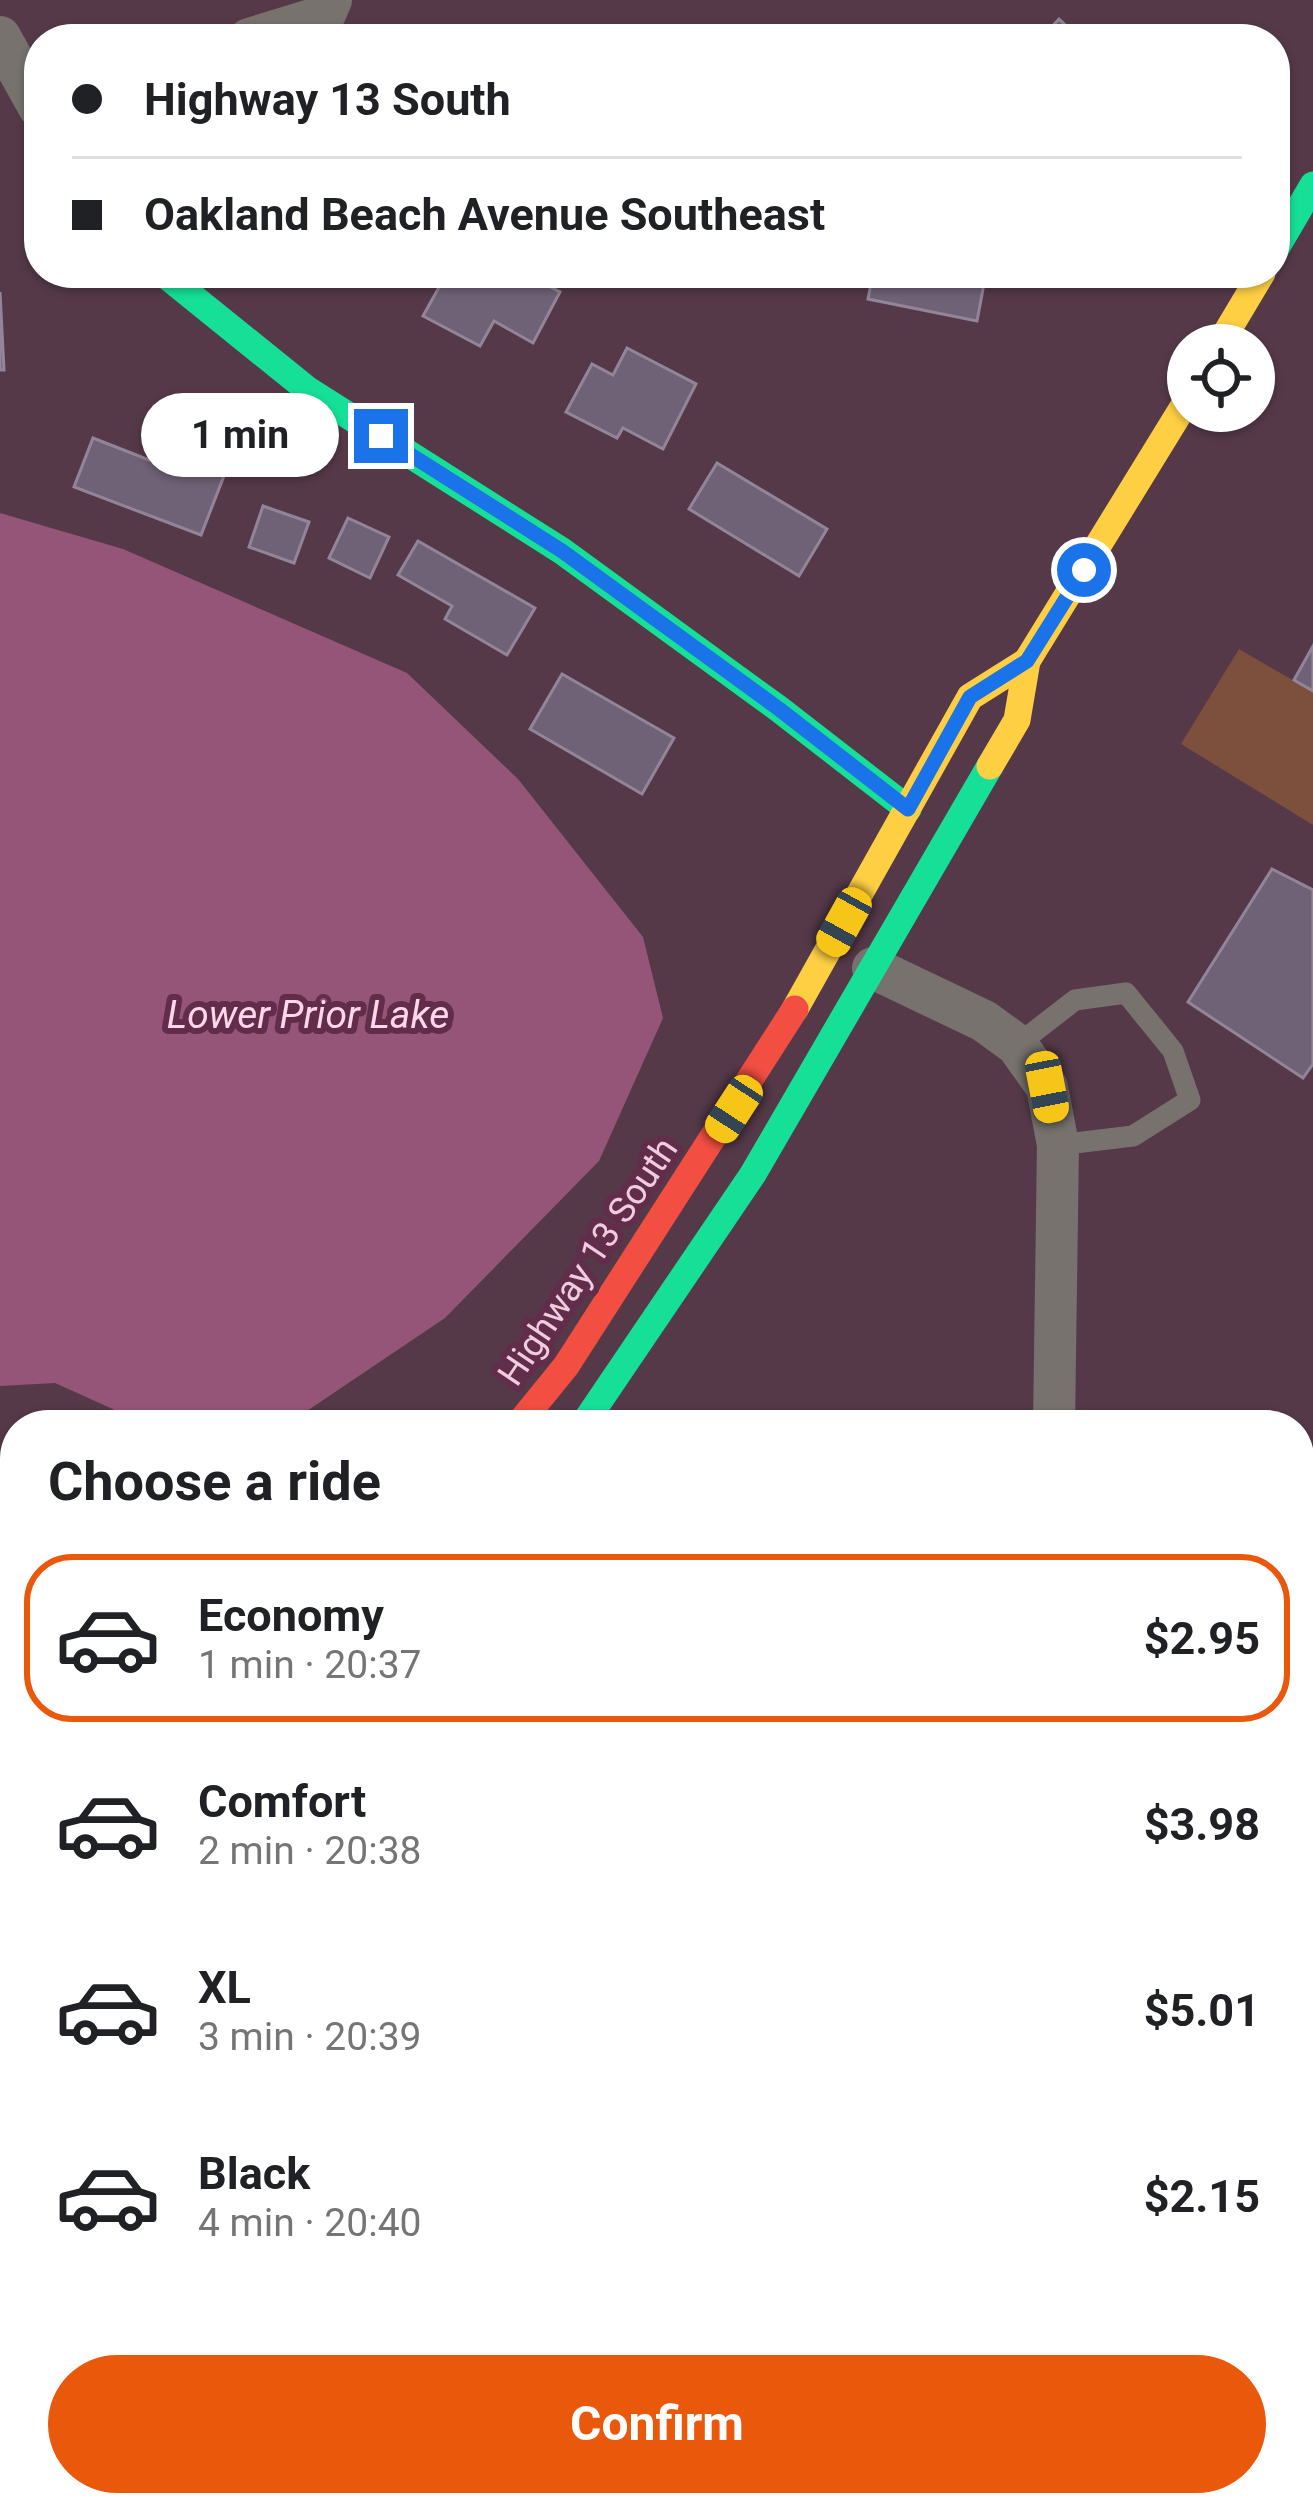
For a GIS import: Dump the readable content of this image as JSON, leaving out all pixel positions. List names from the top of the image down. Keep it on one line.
{"streets":{"main road":["Highway 13 South"]},"water":["Lower Prior Lake"],"page":{"banner":["Highway 13 South","Oakland Beach Avenue Southeast"],"bubble":"1 min","heading":"Choose a ride","list":[{"name":"Economy","note":"1 min · 20:37","value":"$2.95"},{"name":"Comfort","note":"2 min · 20:38","value":"$3.98"},{"name":"XL","note":"3 min · 20:39","value":"$5.01"},{"name":"Black","note":"4 min · 20:40","value":"$2.15"}],"buttons":"Confirm"}}
